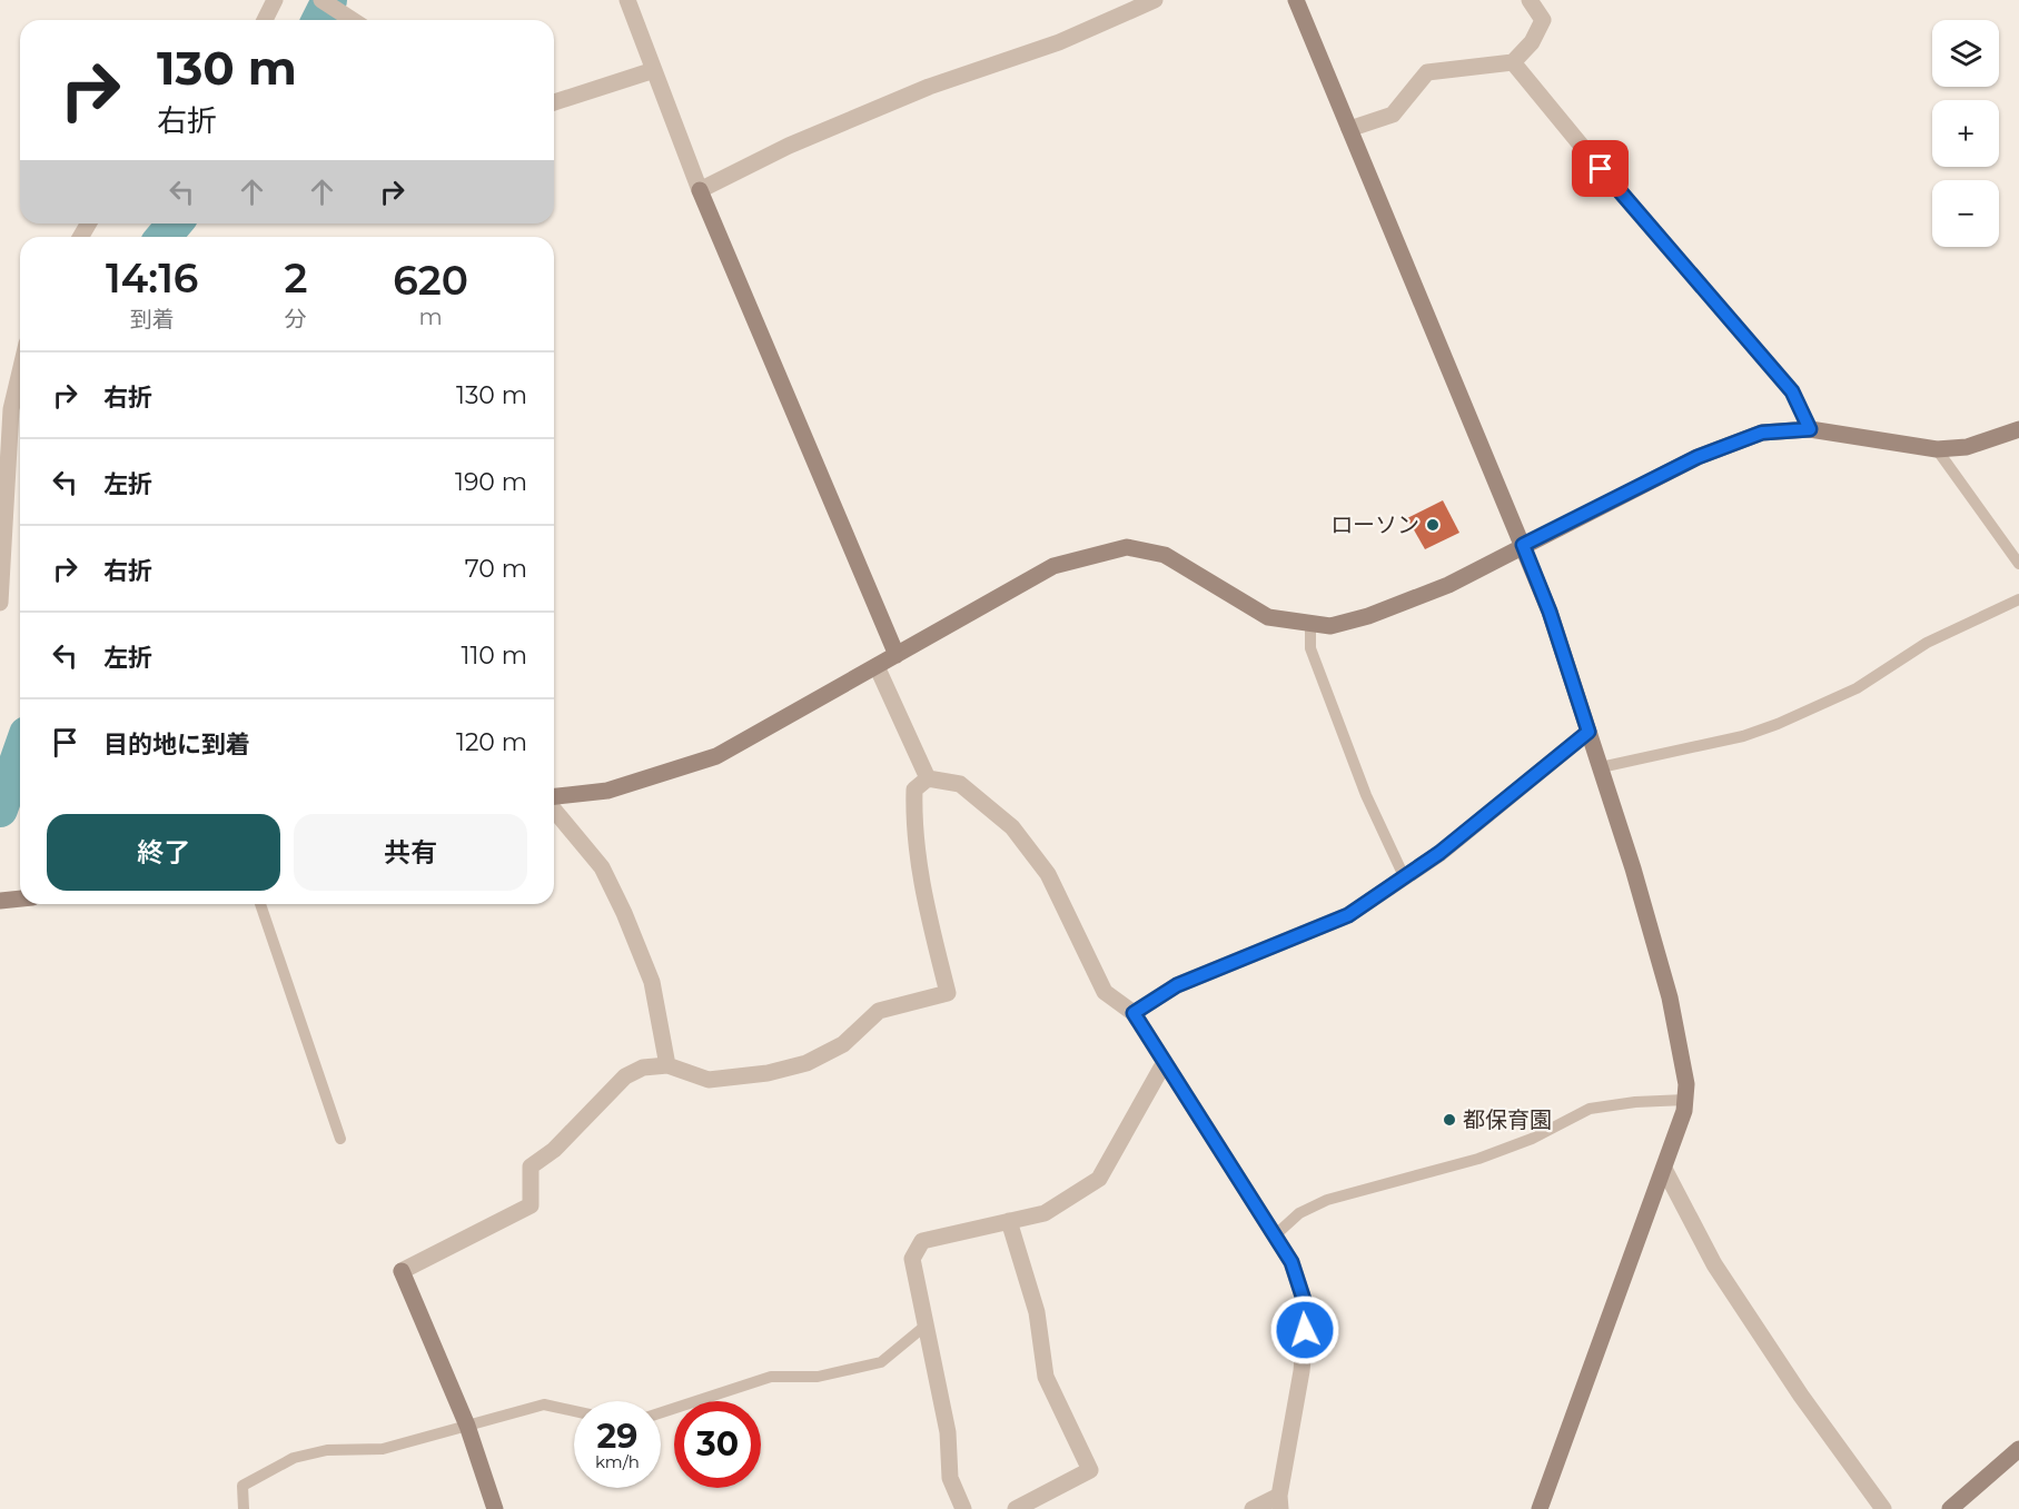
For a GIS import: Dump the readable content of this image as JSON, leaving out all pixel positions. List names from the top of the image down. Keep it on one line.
{"places":["ローソン","都保育園"],"page":{"map_buttons":["+","−"],"turn":["130 m","右折"],"eta":["14:16","到着","2","分","620","m"],"list":[{"name":"右折","value":"130 m"},{"name":"左折","value":"190 m"},{"name":"右折","value":"70 m"},{"name":"左折","value":"110 m"},{"name":"目的地に到着","value":"120 m"}],"buttons":["終了","共有"],"speed":"29 km/h","limit":"30"}}
